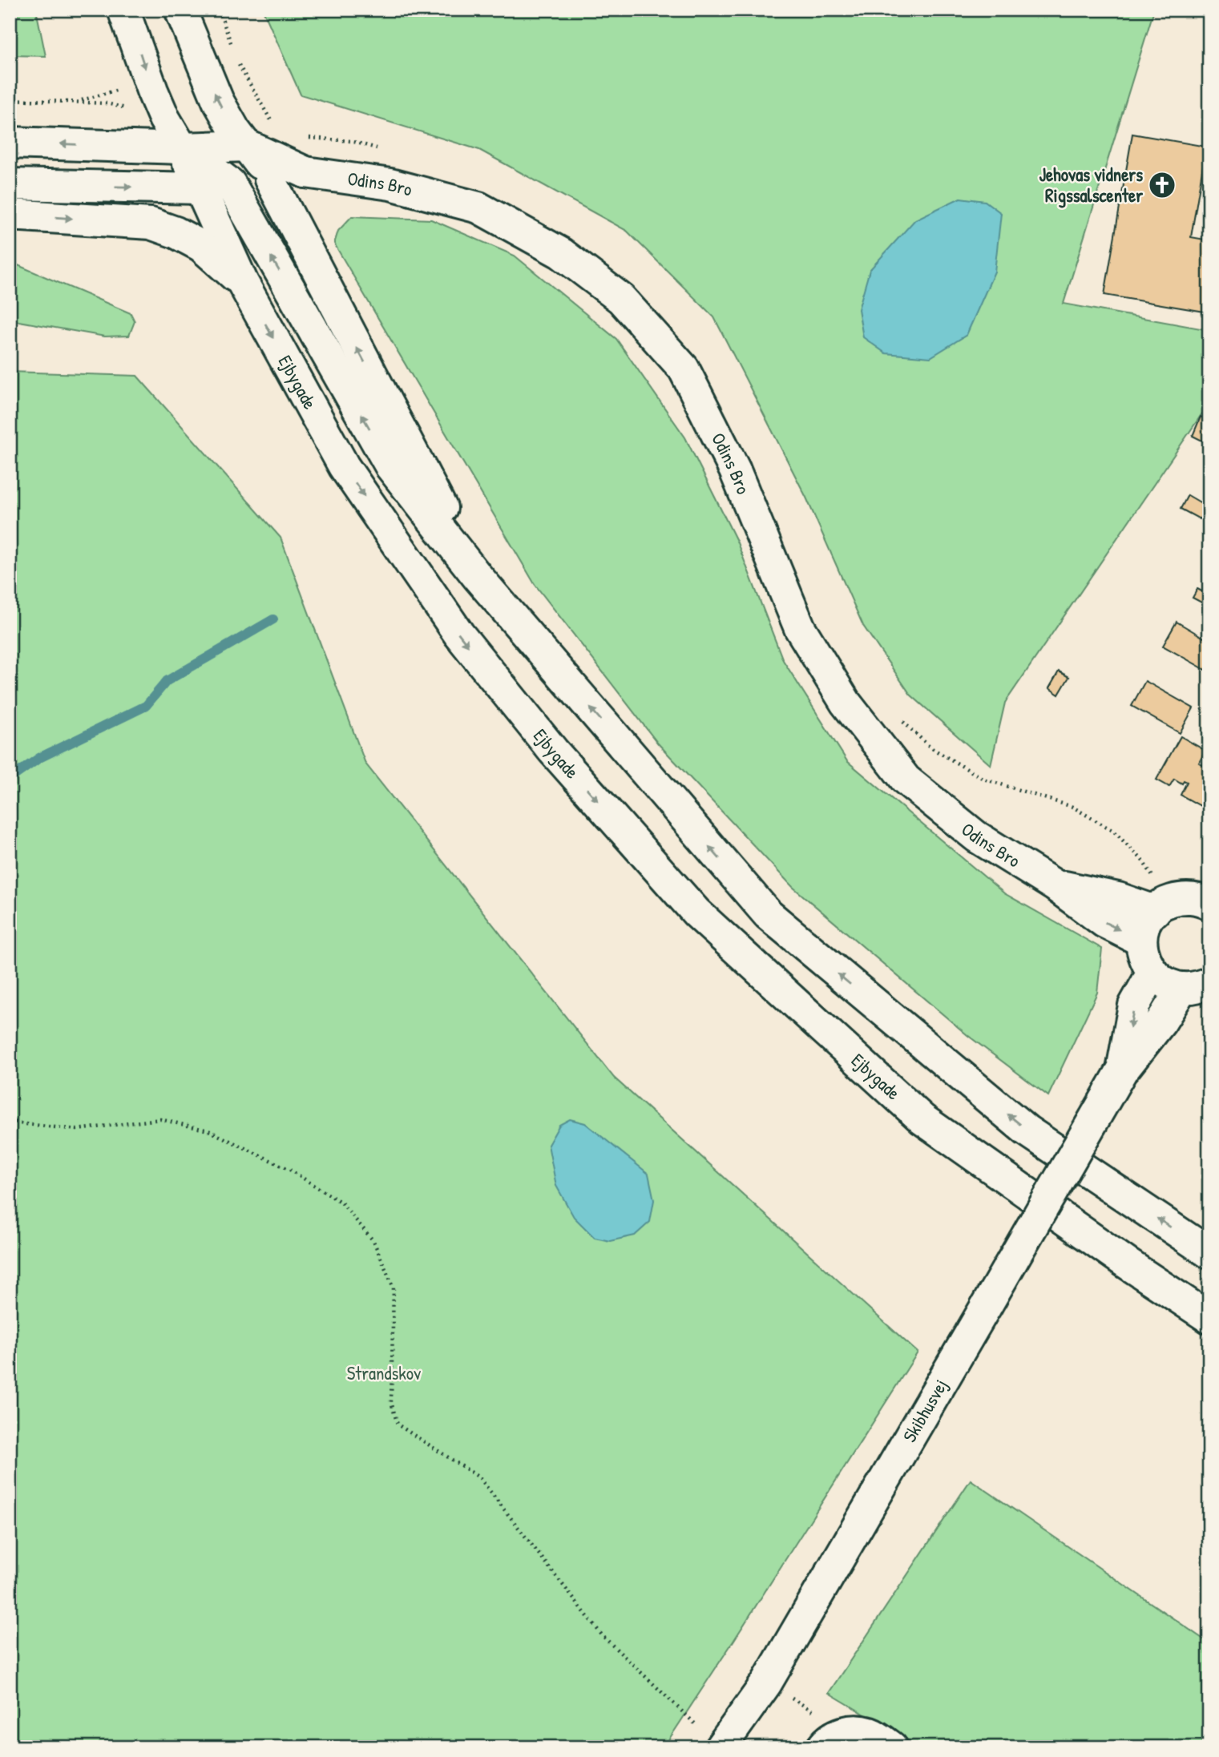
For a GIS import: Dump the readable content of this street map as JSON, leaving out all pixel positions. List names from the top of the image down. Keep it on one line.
{"streets":{"main road":["Odins Bro","Ejbygade","Skibhusvej"]},"crossings":[["Odins Bro","Ejbygade"]],"parks":["Strandskov"],"places":{"church":["Jehovas vidners Rigssalscenter"]}}
